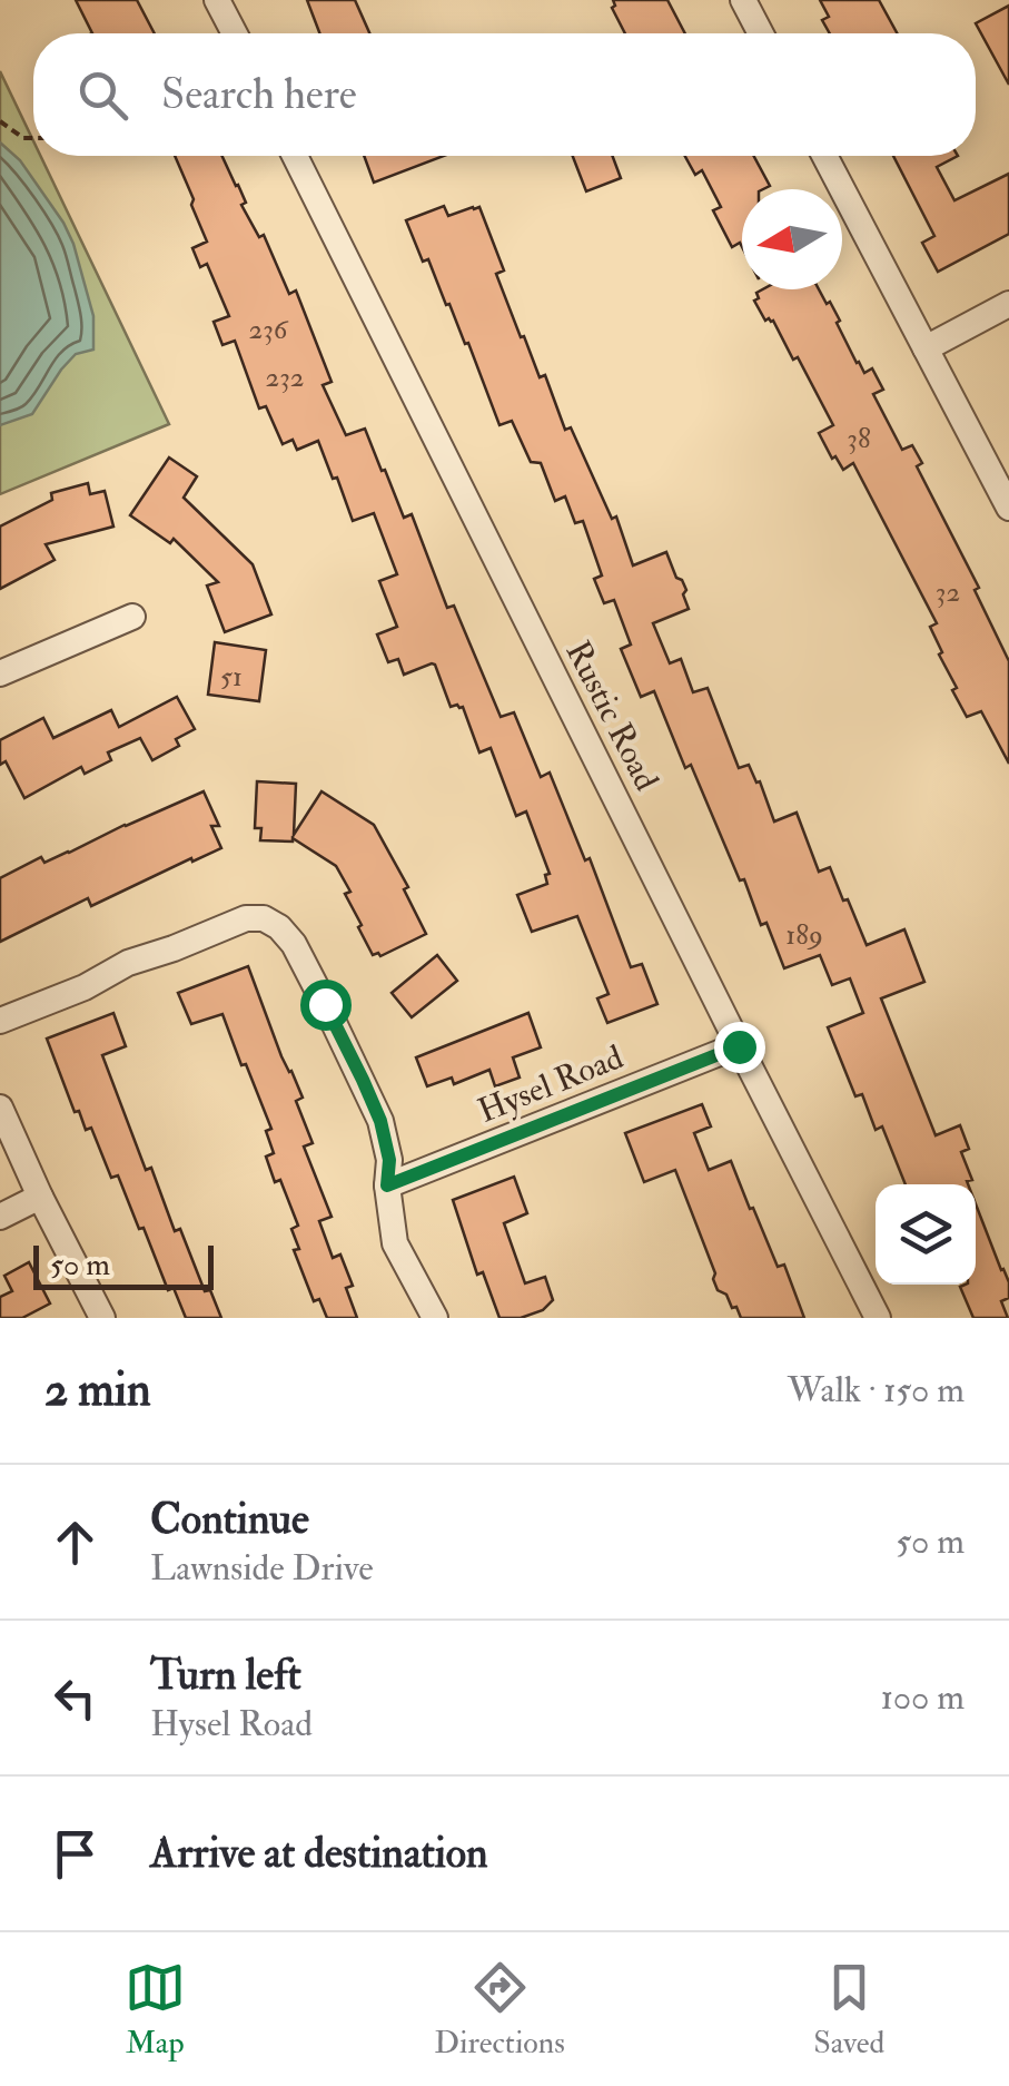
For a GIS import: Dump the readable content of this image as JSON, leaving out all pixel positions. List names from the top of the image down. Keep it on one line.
{"streets":{"street":["Rustic Road","Hysel Road"]},"crossings":[["Rustic Road","Hysel Road"]],"house_numbers":["236","232","38","32","51","189"],"scale_bar":"50 m","north":"left","page":{"search":"Search here","scale":"50 m","heading":["2 min","Walk · 150 m"],"list":[["Continue","Lawnside Drive","50 m"],["Turn left","Hysel Road","100 m"],"Arrive at destination"],"nav":["Map","Directions","Saved"]}}
